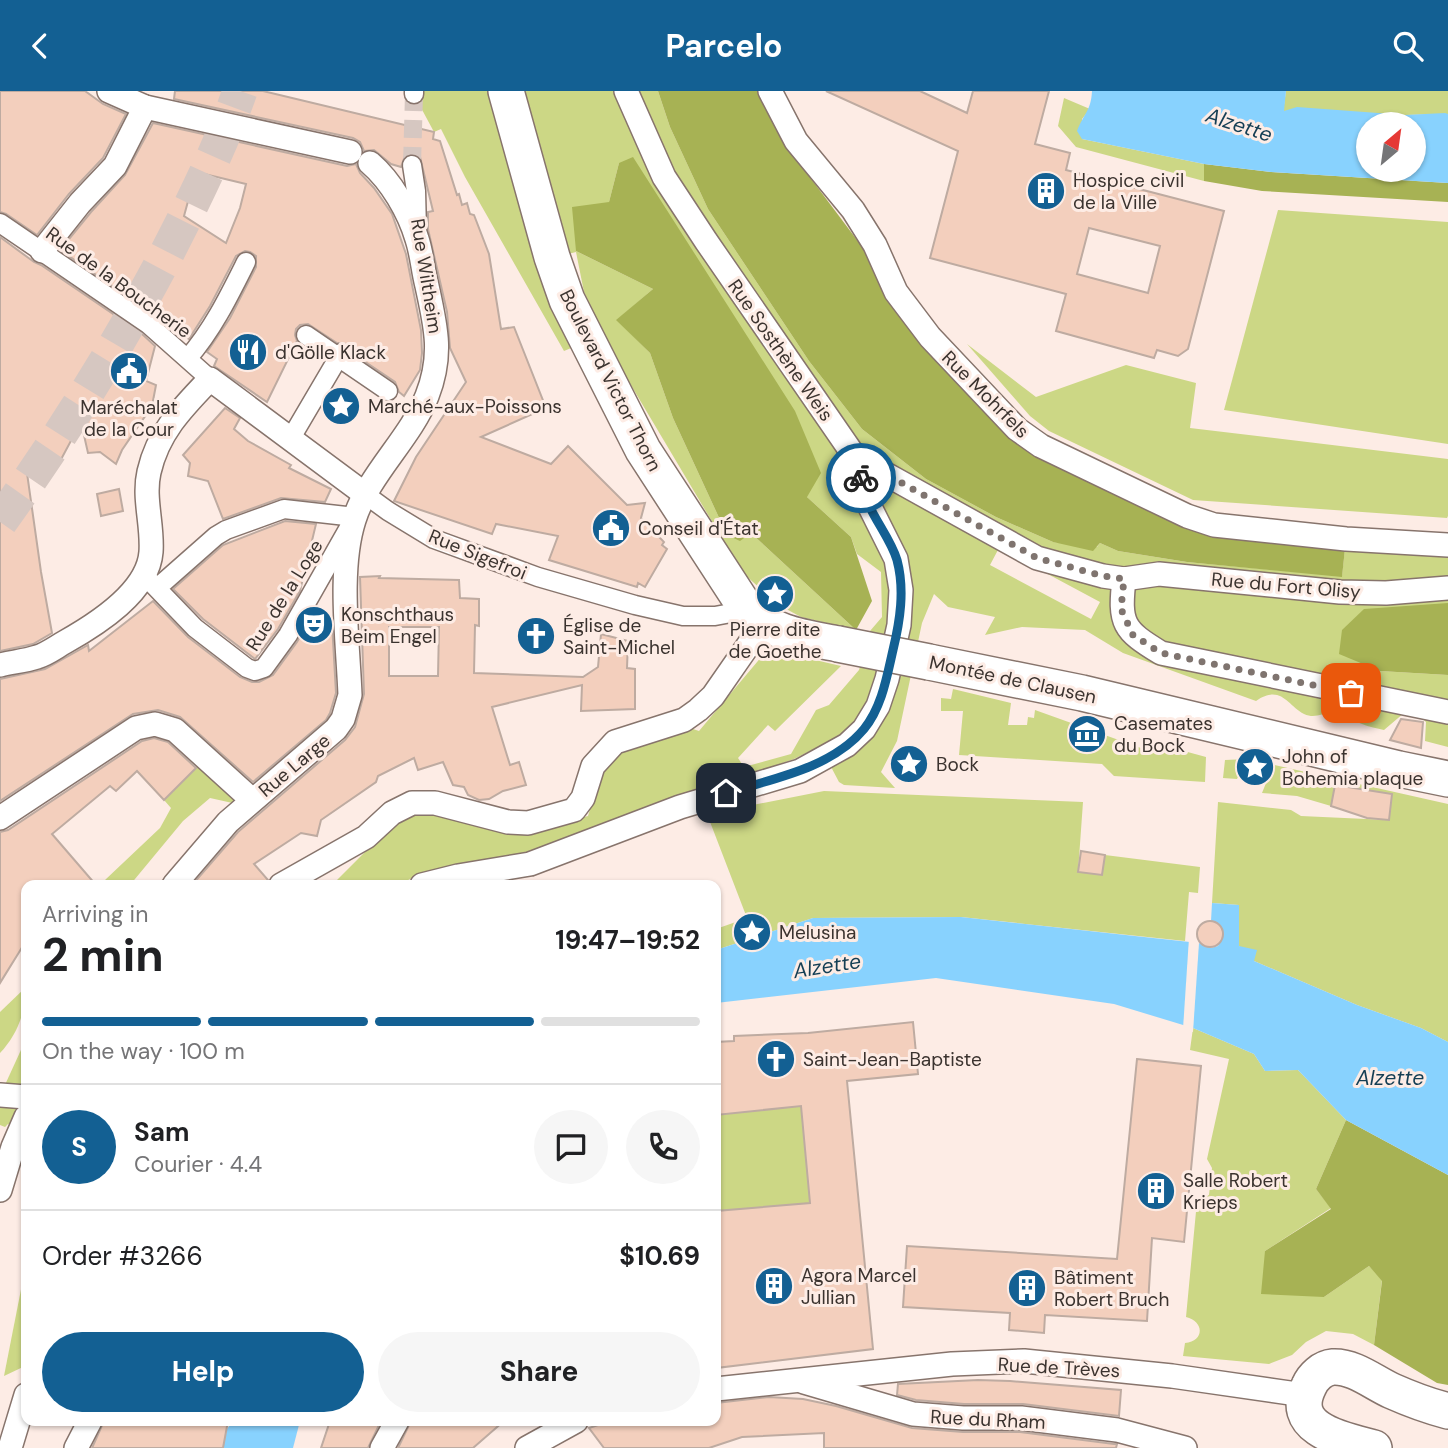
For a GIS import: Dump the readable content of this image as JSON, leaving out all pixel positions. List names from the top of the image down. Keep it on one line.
{"streets":{"main road":["Boulevard Victor Thorn","Montée de Clausen"],"street":["Rue Wiltheim","Rue de la Boucherie","Rue Sosthène Weis","Rue Mohrfels","Rue Sigefroi","Rue du Fort Olisy","Rue de la Loge","Rue Large","Rue de Trèves","Rue du Rham"]},"crossings":[["Rue Wiltheim","Rue Sigefroi"],["Rue Wiltheim","Rue Large"],["Rue de la Boucherie","Rue Sigefroi"],["Rue Sosthène Weis","Rue du Fort Olisy"],["Boulevard Victor Thorn","Rue Sigefroi"],["Boulevard Victor Thorn","Montée de Clausen"],["Rue Sigefroi","Montée de Clausen"],["Rue Sigefroi","Rue Large"],["Rue de la Loge","Rue Large"],["Rue de Trèves","Rue du Rham"]],"water":["Alzette"],"places":{"building":["Hospice civil de la Ville","Salle Robert Krieps","Agora Marcel Jullian","Bâtiment Robert Bruch"],"restaurant":["d'Gölle Klack"],"public building":["Maréchalat de la Cour","Conseil d'État"],"place":["Marché-aux-Poissons","Pierre dite de Goethe","Bock","John of Bohemia plaque","Melusina"],"theatre":["Konschthaus Beim Engel"],"church":["Église de Saint-Michel","Saint-Jean-Baptiste"],"museum":["Casemates du Bock"]},"north":"top right","page":{"header":"Parcelo","heading":["2 min","Arriving in","19:47–19:52"],"panel":["Sam","Courier · 4.4","Order #3266","$10.69"],"bar":"On the way · 100 m","round":"S","buttons":["Help","Share"]}}
